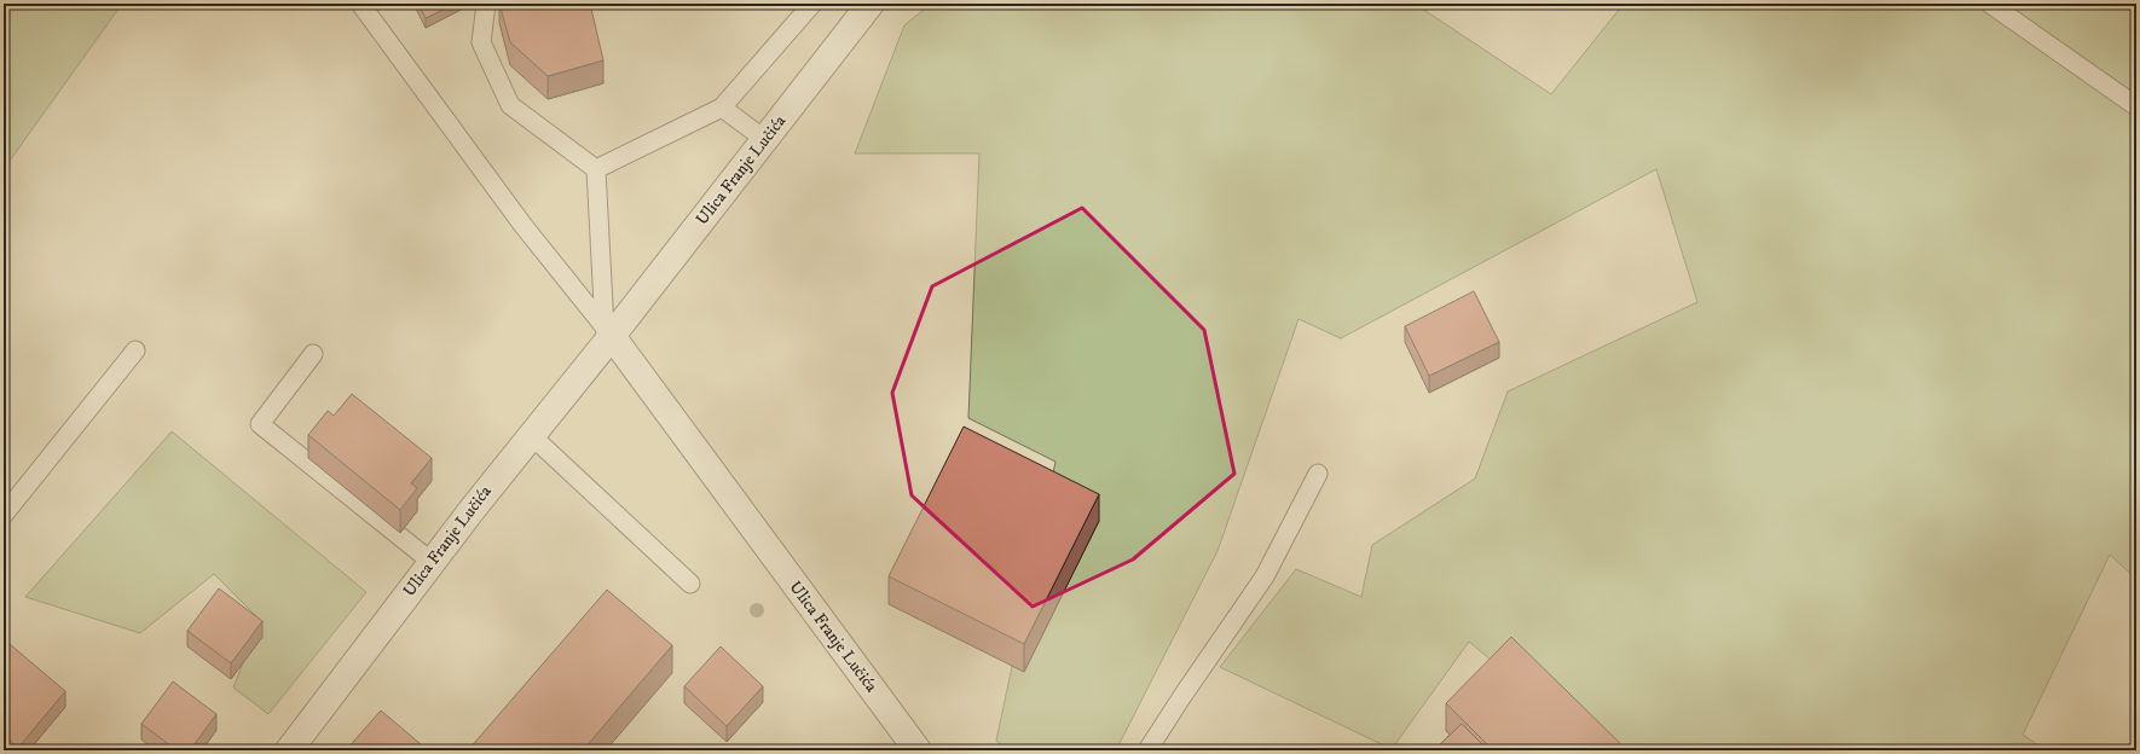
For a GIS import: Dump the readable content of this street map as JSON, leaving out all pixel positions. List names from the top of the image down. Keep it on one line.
{"streets":{"street":["Ulica Franje Lučića"]}}
